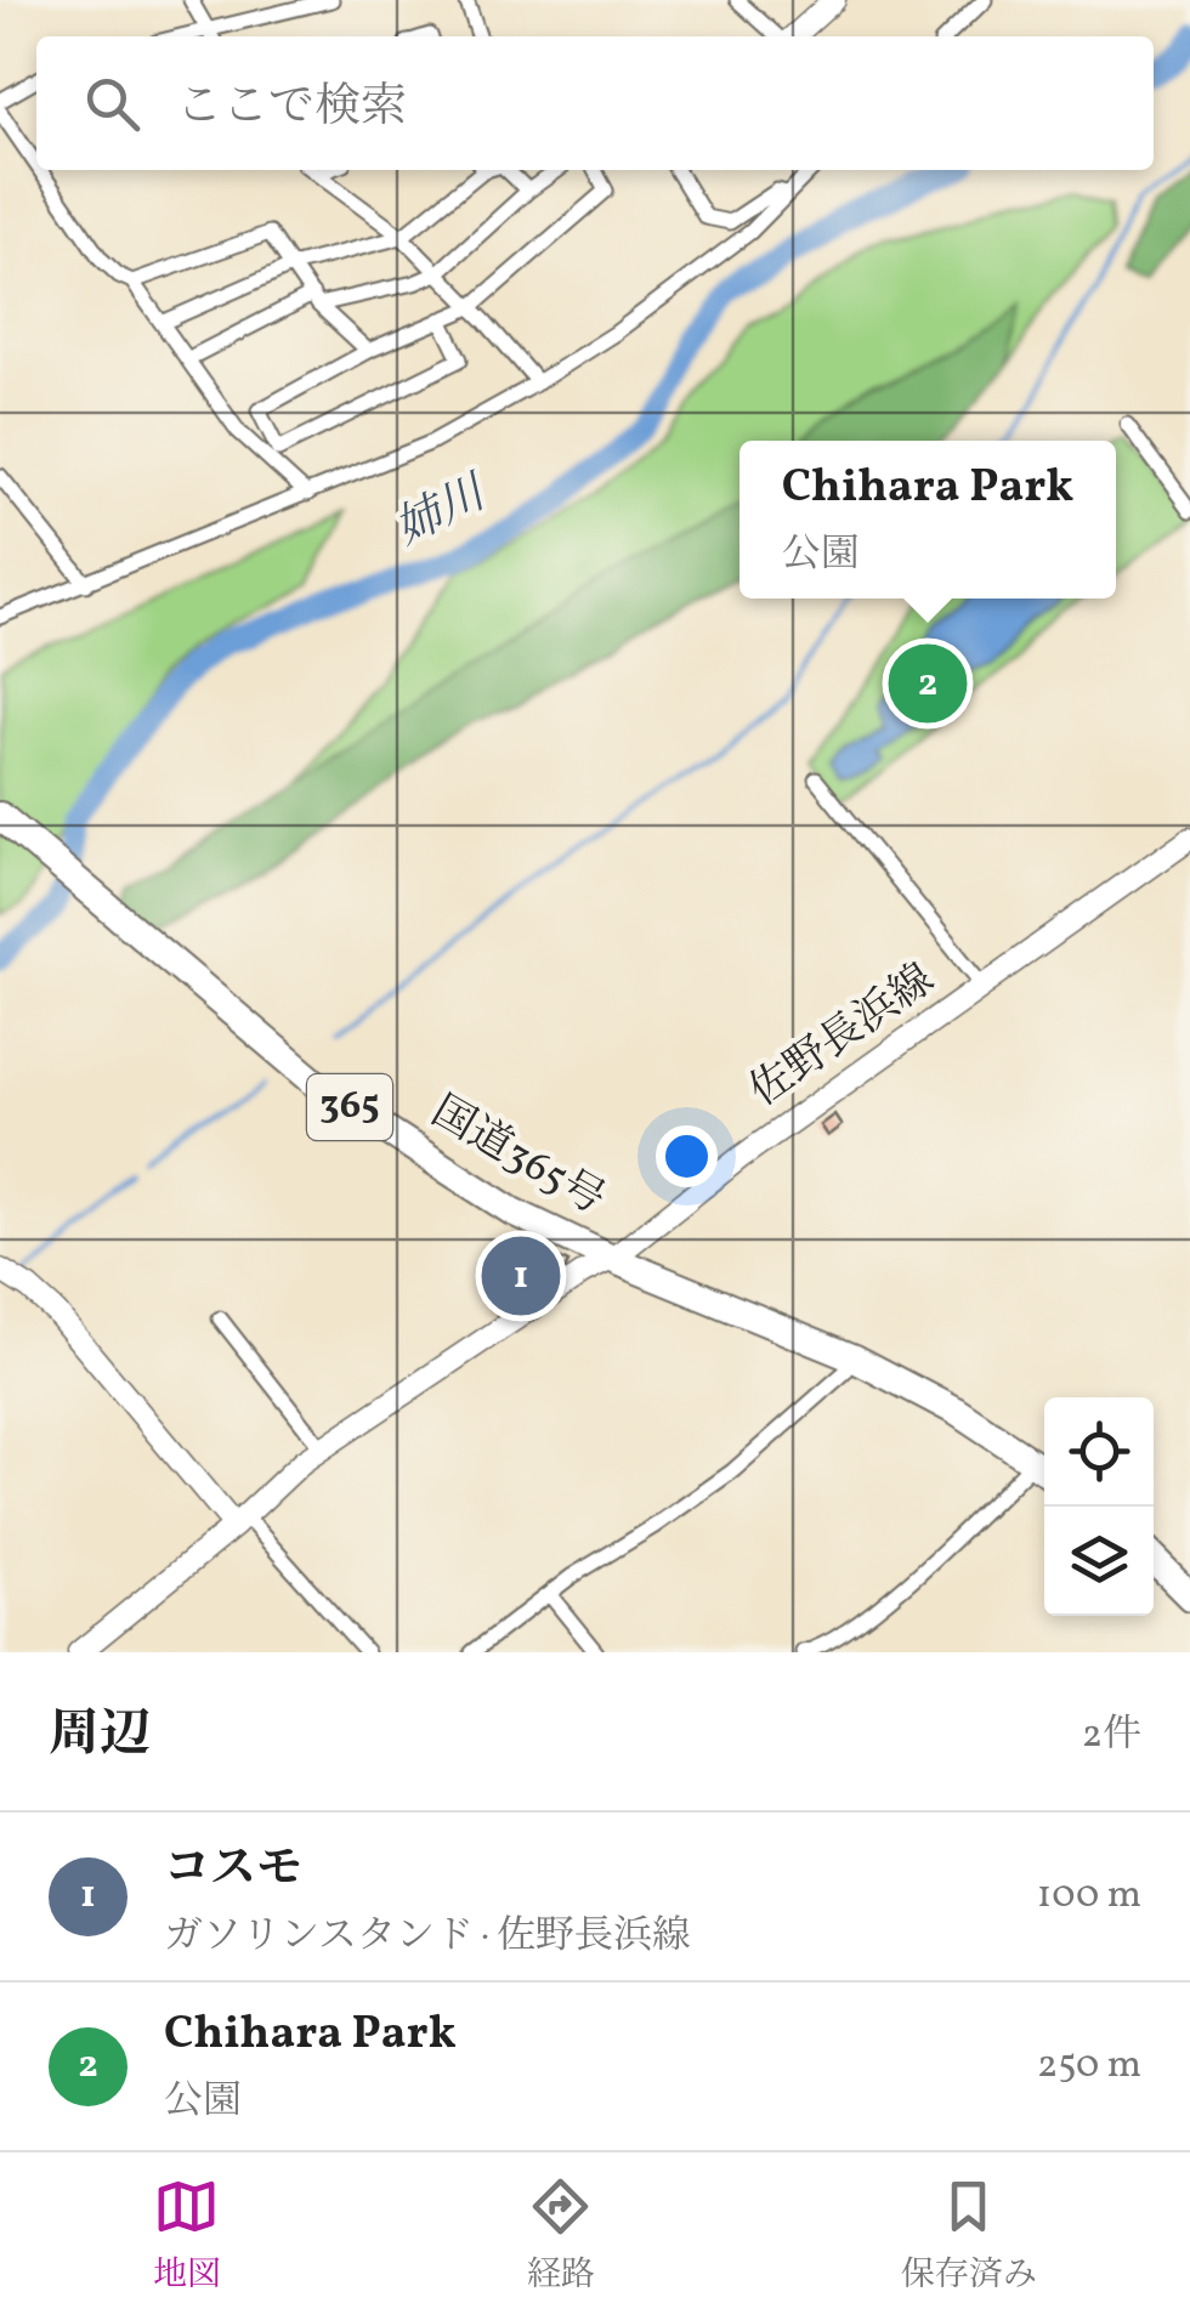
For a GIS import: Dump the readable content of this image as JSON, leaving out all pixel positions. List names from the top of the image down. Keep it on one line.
{"streets":{"highway":["365","国道365号"],"main road":["佐野長浜線"]},"crossings":[["佐野長浜線","国道365号"]],"water":["姉川"],"page":{"search":"ここで検索","popup":["Chihara Park","公園"],"pins":["2","1"],"heading":["周辺","2件"],"list":[{"mark":"1","name":"コスモ","note":"ガソリンスタンド · 佐野長浜線","value":"100 m"},{"mark":"2","name":"Chihara Park","note":"公園","value":"250 m"}],"nav":["地図","経路","保存済み"]}}
